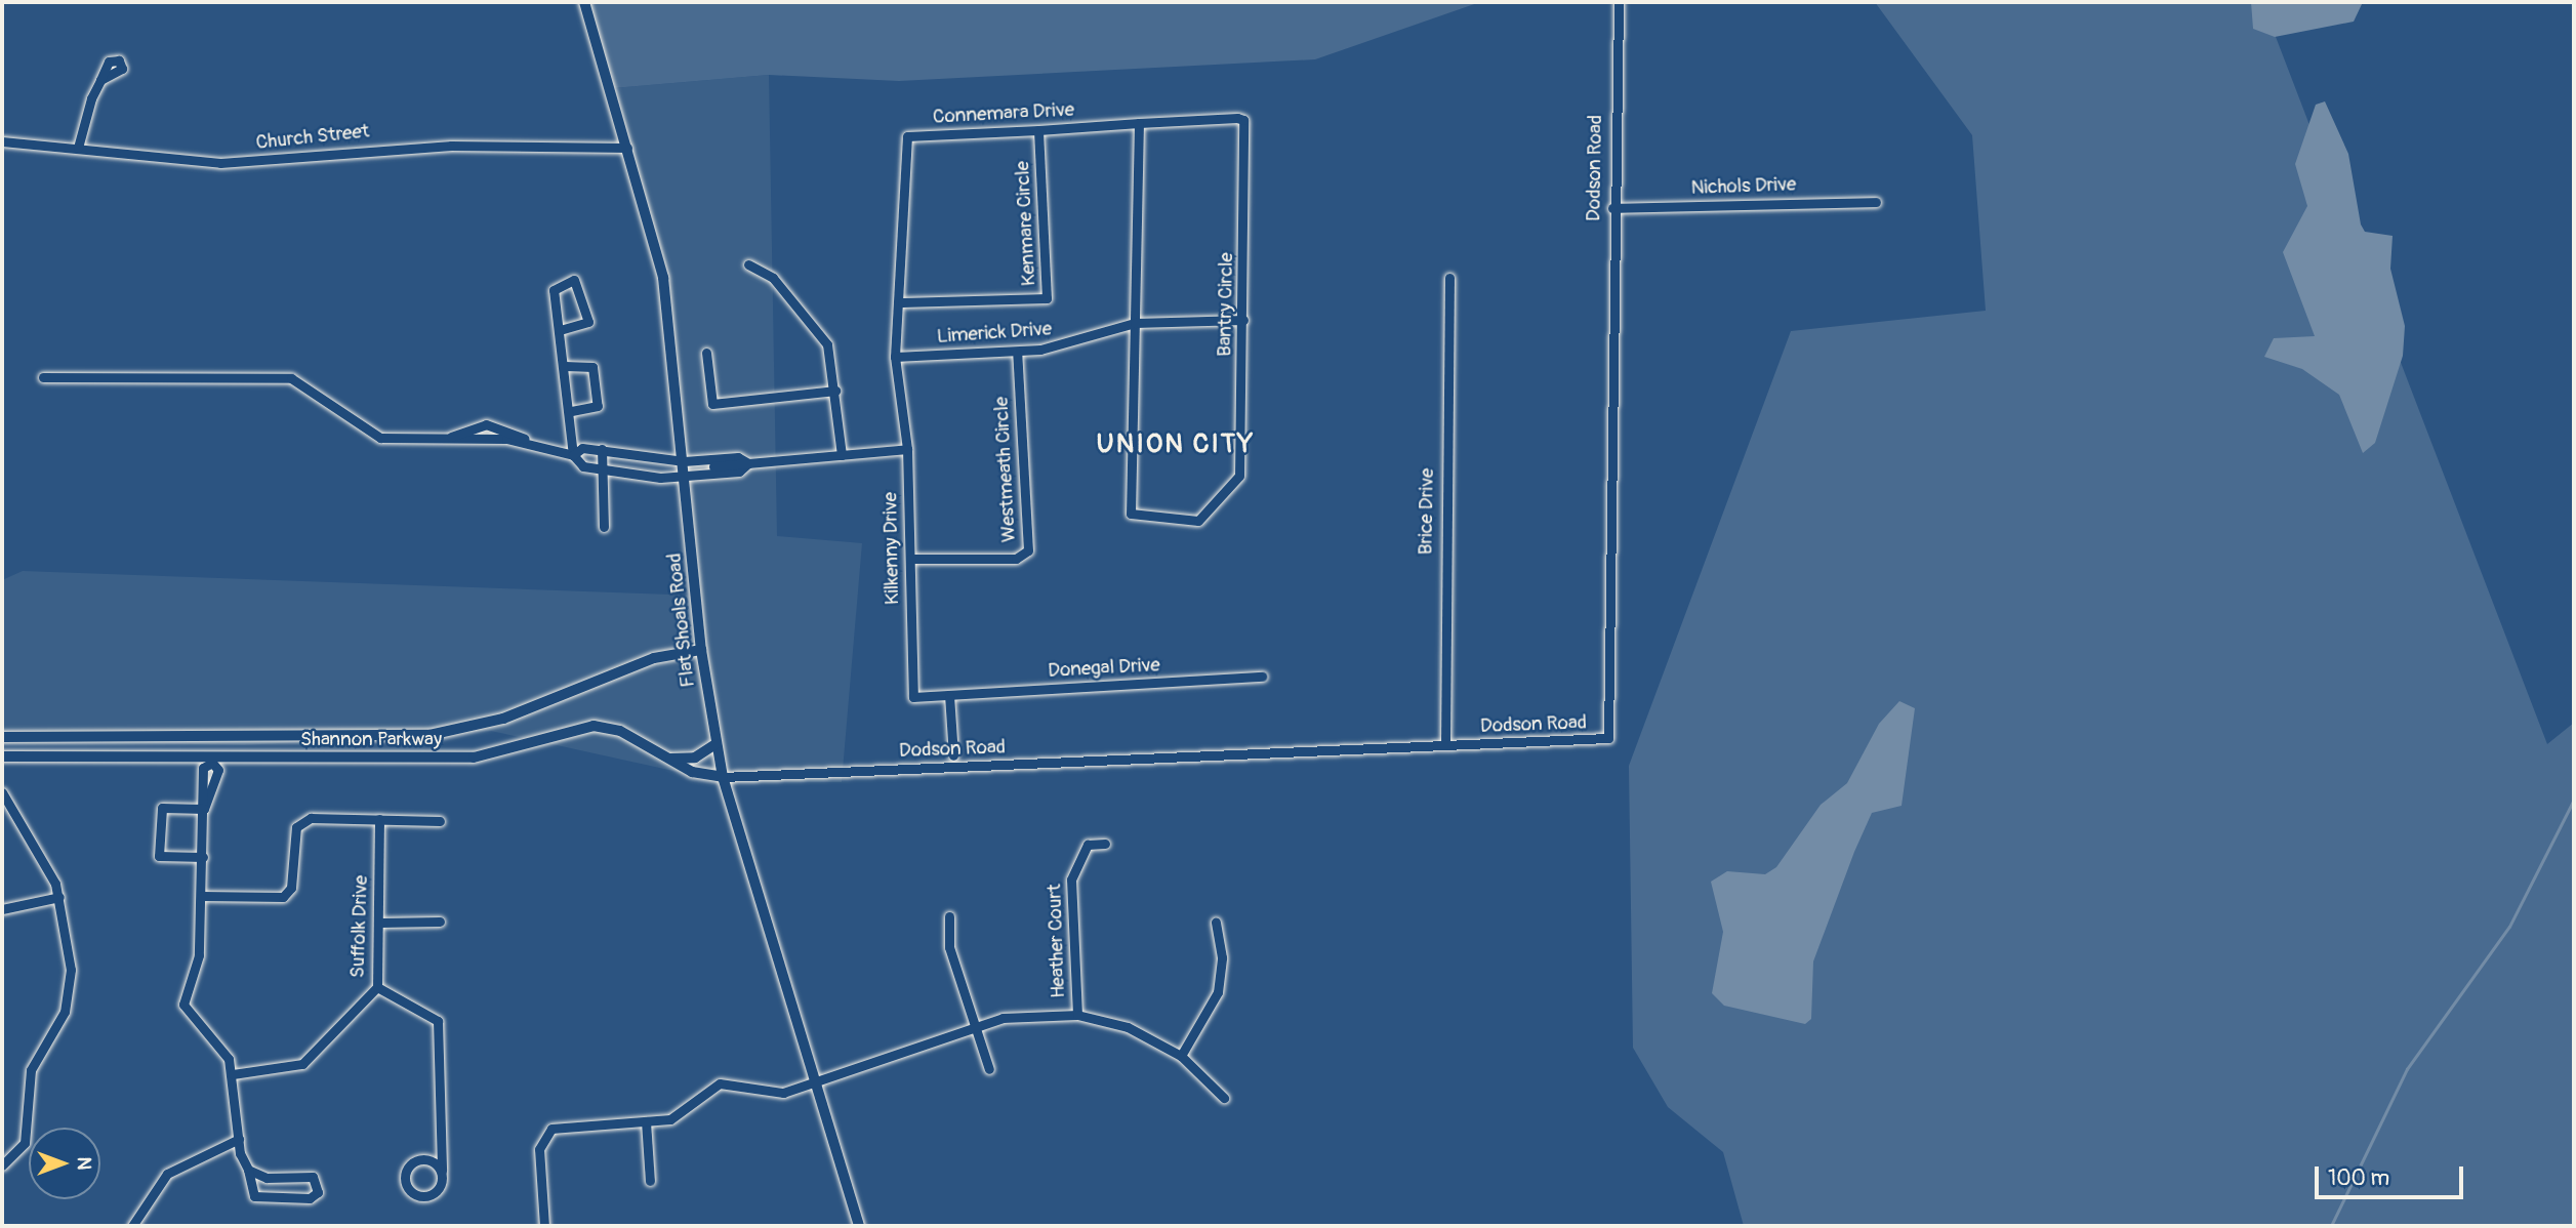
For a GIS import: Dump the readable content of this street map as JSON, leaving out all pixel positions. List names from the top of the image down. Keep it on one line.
{"streets":{"street":["Connemara Drive","Church Street","Dodson Road","Nichols Drive","Kenmare Circle","Bantry Circle","Limerick Drive","Westmeath Circle","Brice Drive","Kilkenny Drive","Flat Shoals Road","Donegal Drive","Shannon Parkway","Suffolk Drive","Heather Court"]},"crossings":[["Connemara Drive","Kenmare Circle"],["Connemara Drive","Bantry Circle"],["Connemara Drive","Kilkenny Drive"],["Church Street","Flat Shoals Road"],["Dodson Road","Nichols Drive"],["Dodson Road","Brice Drive"],["Dodson Road","Flat Shoals Road"],["Dodson Road","Shannon Parkway"],["Kenmare Circle","Kilkenny Drive"],["Bantry Circle","Limerick Drive"],["Limerick Drive","Westmeath Circle"],["Limerick Drive","Kilkenny Drive"],["Westmeath Circle","Kilkenny Drive"],["Kilkenny Drive","Donegal Drive"],["Flat Shoals Road","Shannon Parkway"]],"districts":["UNION CITY"],"scale_bar":"100 m","north":"right"}
